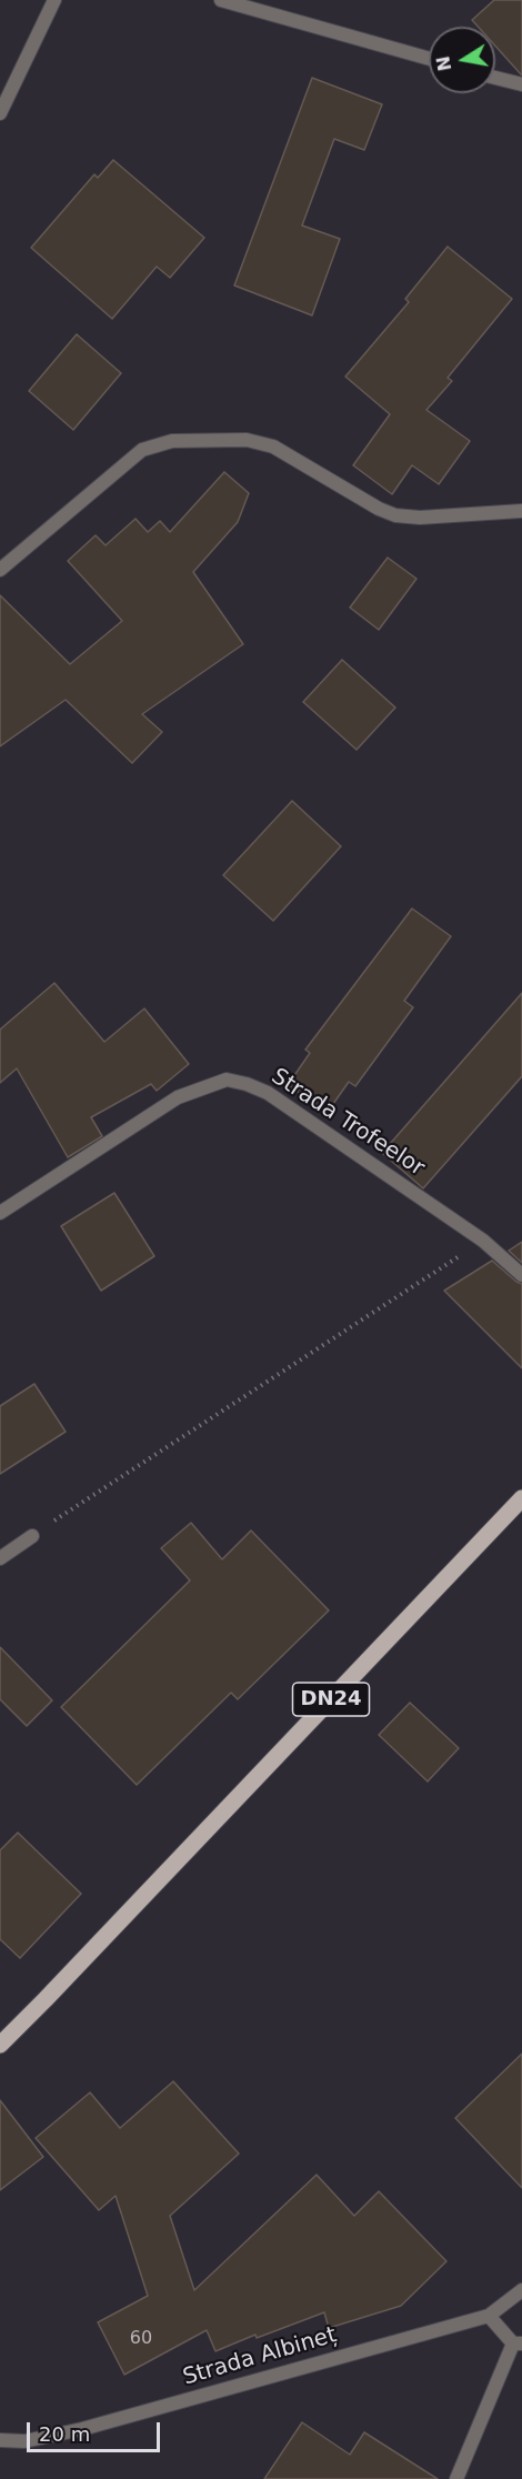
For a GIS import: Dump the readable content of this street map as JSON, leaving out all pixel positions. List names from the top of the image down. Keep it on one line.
{"streets":{"main road":["DN24"],"street":["Strada Trofeelor","Strada Albineț"]},"house_numbers":["60"],"scale_bar":"20 m","north":"left"}
